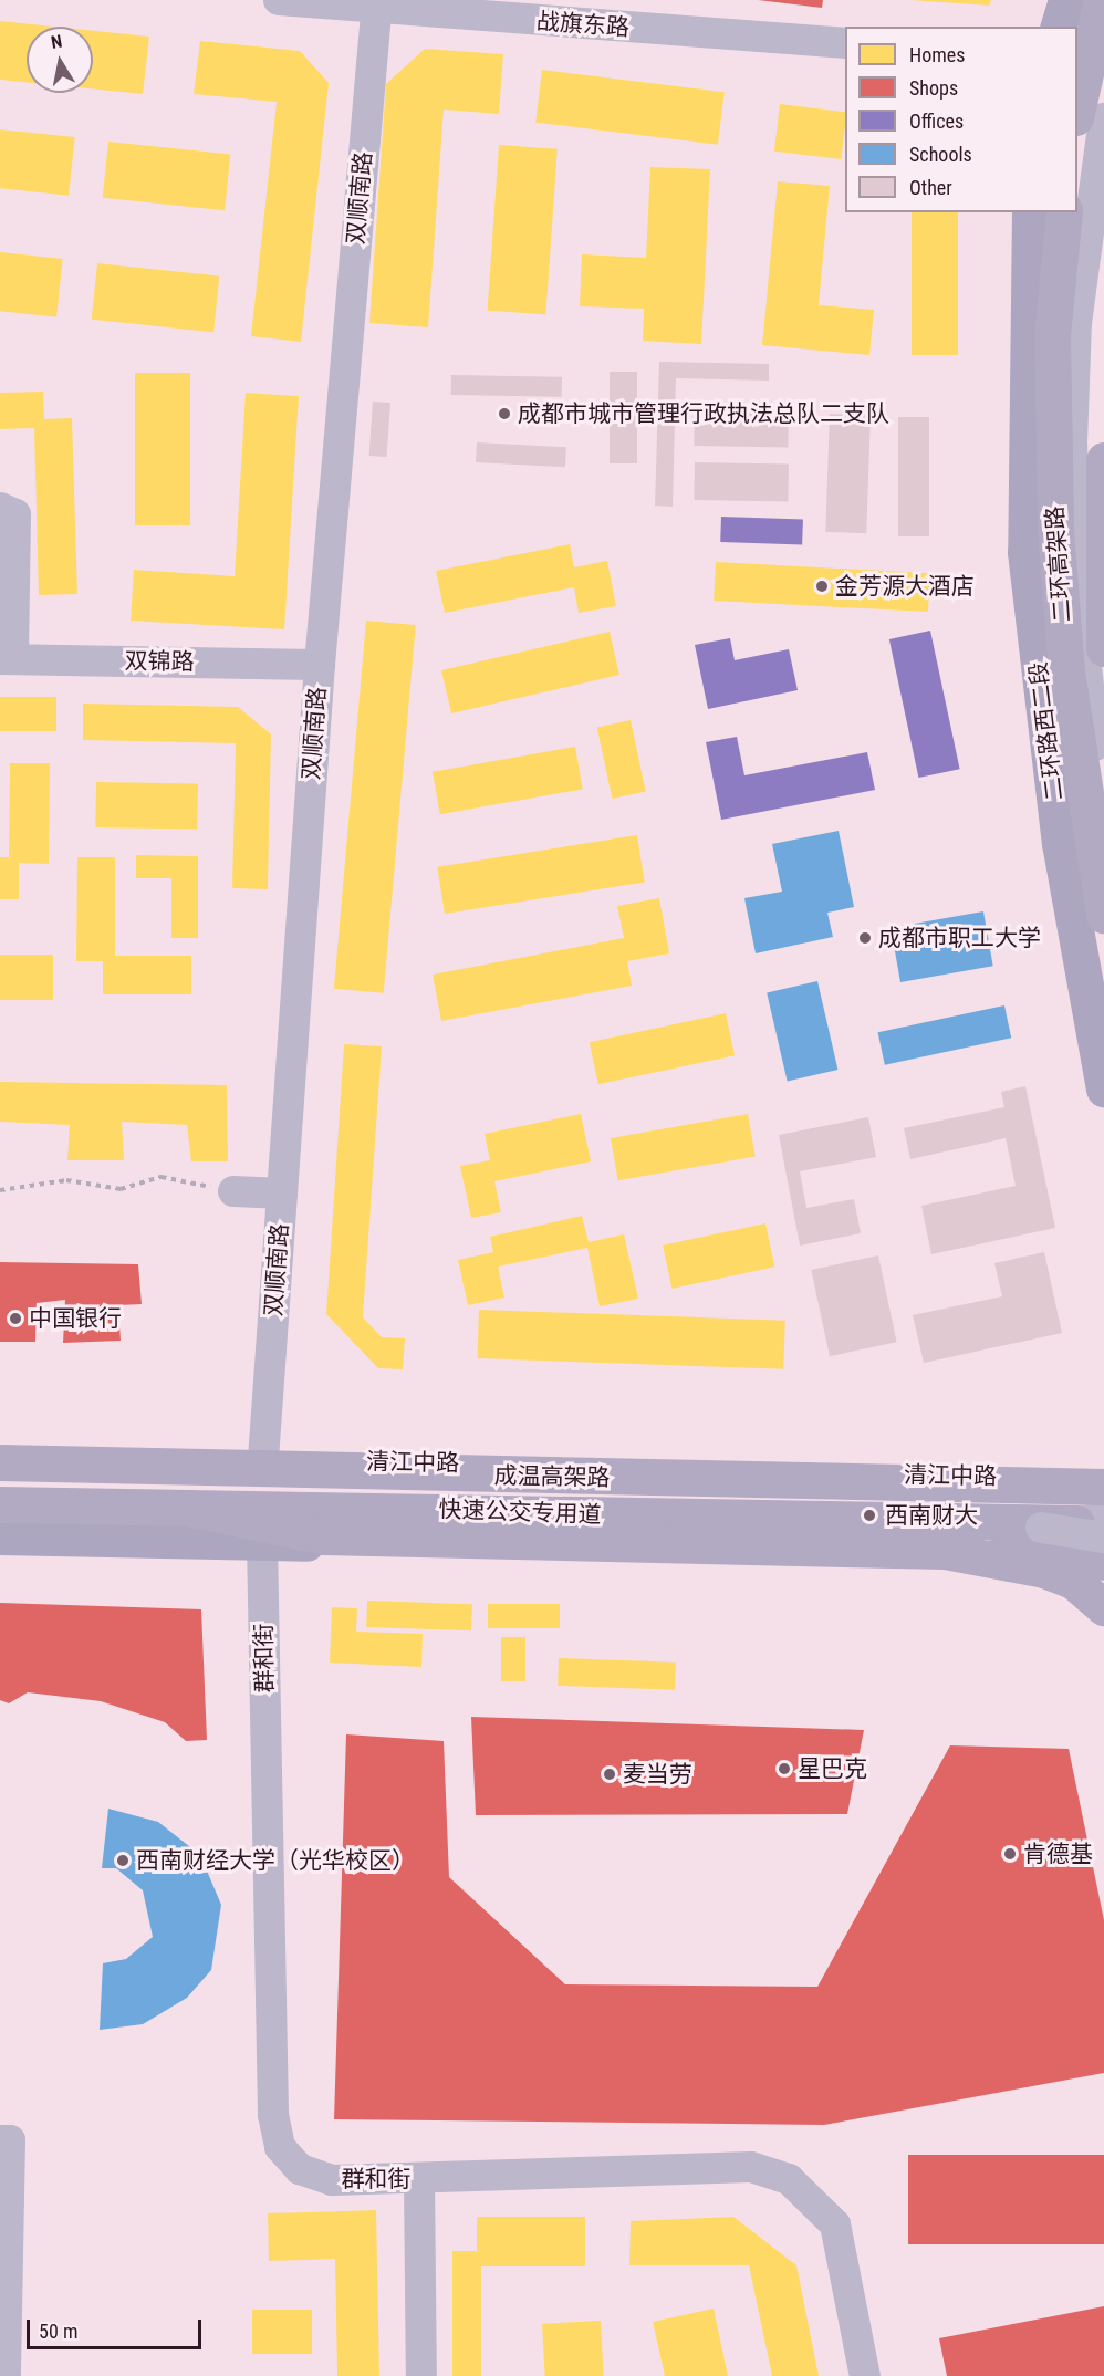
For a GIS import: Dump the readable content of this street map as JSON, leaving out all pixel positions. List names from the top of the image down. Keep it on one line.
{"streets":{"highway":["二环高架路","成温高架路"],"main road":["二环路西二段","清江中路"],"street":["战旗东路","双顺南路","双锦路","快速公交专用道","群和街"]},"crossings":[["战旗东路","双顺南路"],["双顺南路","双锦路"],["双顺南路","清江中路"]],"places":["成都市城市管理行政执法总队二支队","金芳源大酒店","成都市职工大学","中国银行","西南财大","星巴克","麦当劳","肯德基","西南财经大学（光华校区）"],"legend":["Homes","Shops","Offices","Schools","Other"],"scale_bar":"50 m","north":"top"}
